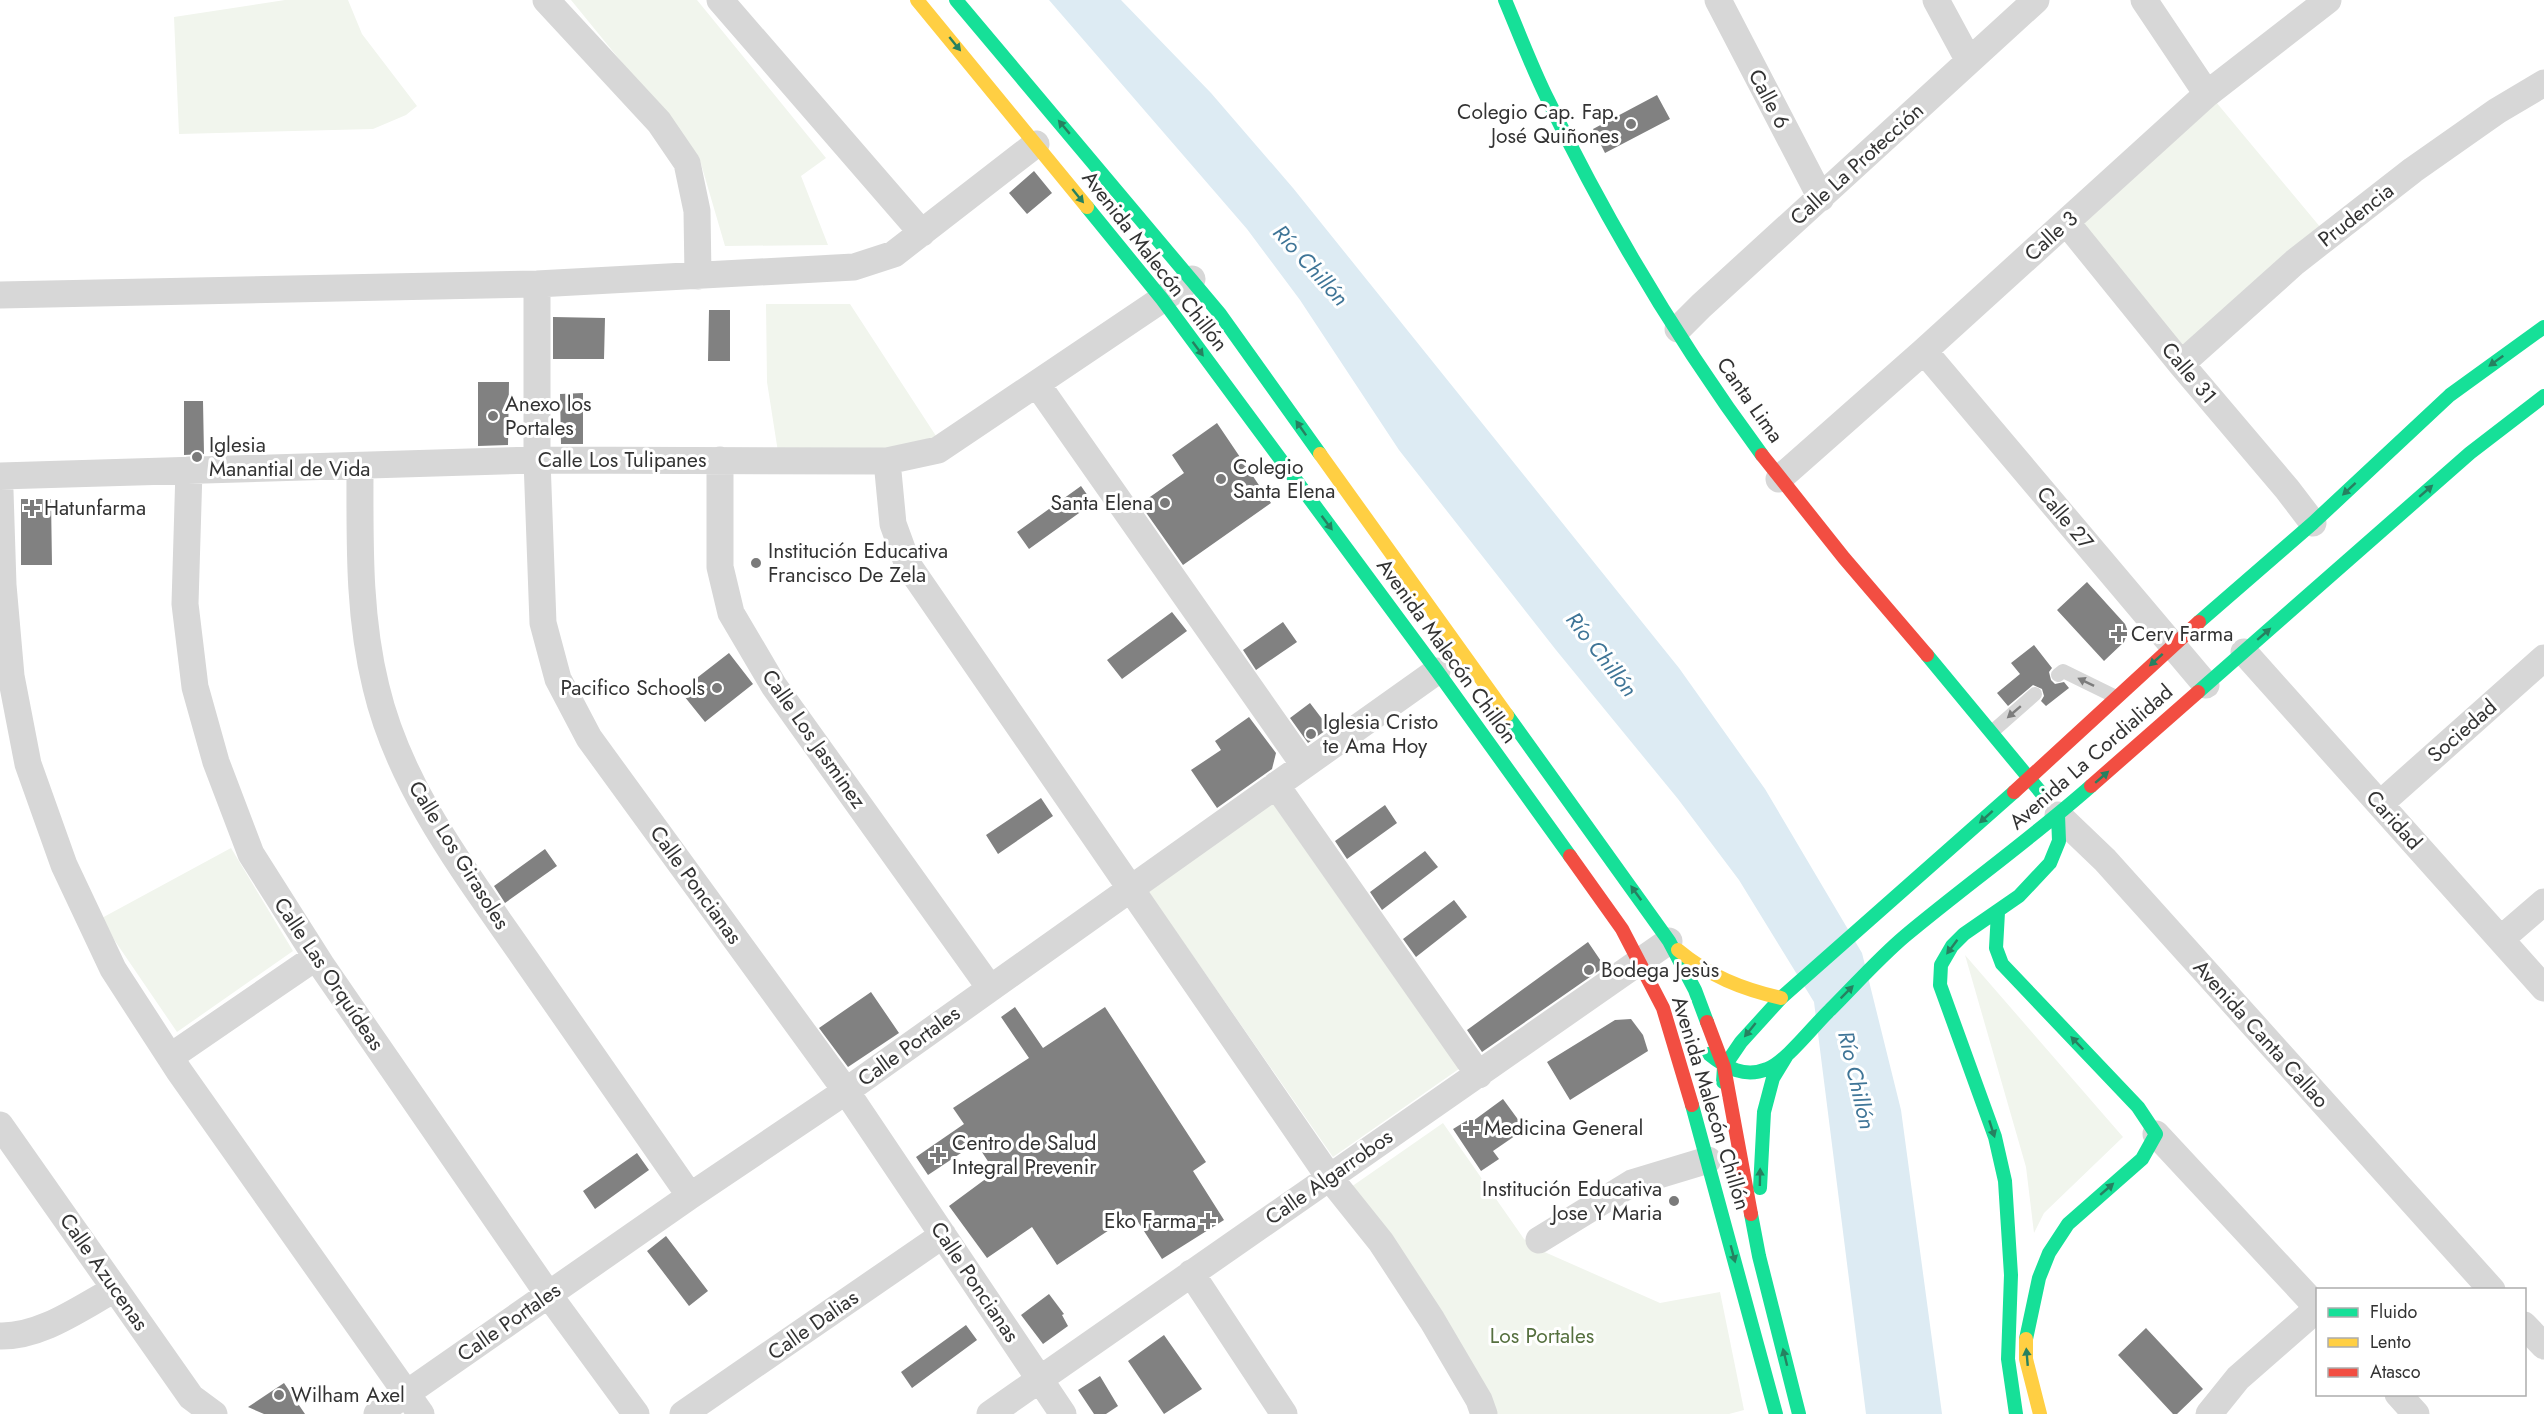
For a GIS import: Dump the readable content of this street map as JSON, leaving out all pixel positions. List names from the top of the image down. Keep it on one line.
{"streets":{"main road":["Avenida Malecón Chillón","Canta Lima","Avenida La Cordialidad","Avenida Canta Callao"],"street":["Calle 6","Calle La Protección","Prudencia","Calle 3","Calle 31","Calle Los Tulipanes","Calle 27","Sociedad","Calle Los Jasminez","Caridad","Calle Los Girasoles","Calle Poncianas","Calle Las Orquídeas","Calle Portales","Calle Algarrobos","Calle Azucenas","Calle Dalias"]},"crossings":[["Calle 6","Calle La Protección"],["Calle La Protección","Canta Lima"],["Prudencia","Calle 31"],["Calle 3","Calle 31"],["Calle 3","Canta Lima"],["Calle 3","Calle 27"],["Avenida Malecón Chillón","Calle Los Tulipanes"],["Avenida Malecón Chillón","Avenida La Cordialidad"],["Avenida Malecón Chillón","Calle Portales"],["Avenida Malecón Chillón","Calle Algarrobos"],["Calle 31","Avenida La Cordialidad"],["Canta Lima","Avenida La Cordialidad"],["Canta Lima","Avenida Canta Callao"],["Calle Los Tulipanes","Calle Los Jasminez"],["Calle Los Tulipanes","Calle Los Girasoles"],["Calle Los Tulipanes","Calle Poncianas"],["Calle Los Tulipanes","Calle Las Orquídeas"],["Calle 27","Avenida La Cordialidad"],["Sociedad","Caridad"],["Calle Los Jasminez","Calle Portales"],["Avenida La Cordialidad","Caridad"],["Avenida La Cordialidad","Avenida Canta Callao"],["Calle Los Girasoles","Calle Portales"],["Calle Poncianas","Calle Portales"],["Calle Poncianas","Calle Algarrobos"],["Calle Poncianas","Calle Dalias"],["Calle Las Orquídeas","Calle Portales"]],"water":["Río Chillón"],"parks":["Los Portales"],"places":{"other":["Colegio Cap. Fap. José Quiñones","Anexo los Portales","Iglesia Manantial de Vida","Colegio Santa Elena","Santa Elena","Institución Educativa Francisco De Zela","Pacifico Schools","Iglesia Cristo te Ama Hoy","Bodega Jesùs","Institución Educativa Jose Y Maria","Wilham Axel"],"health":["Hatunfarma","Cerv Farma","Medicina General","Centro de Salud Integral Prevenir","Eko Farma"]},"legend":["Fluido","Lento","Atasco"]}
